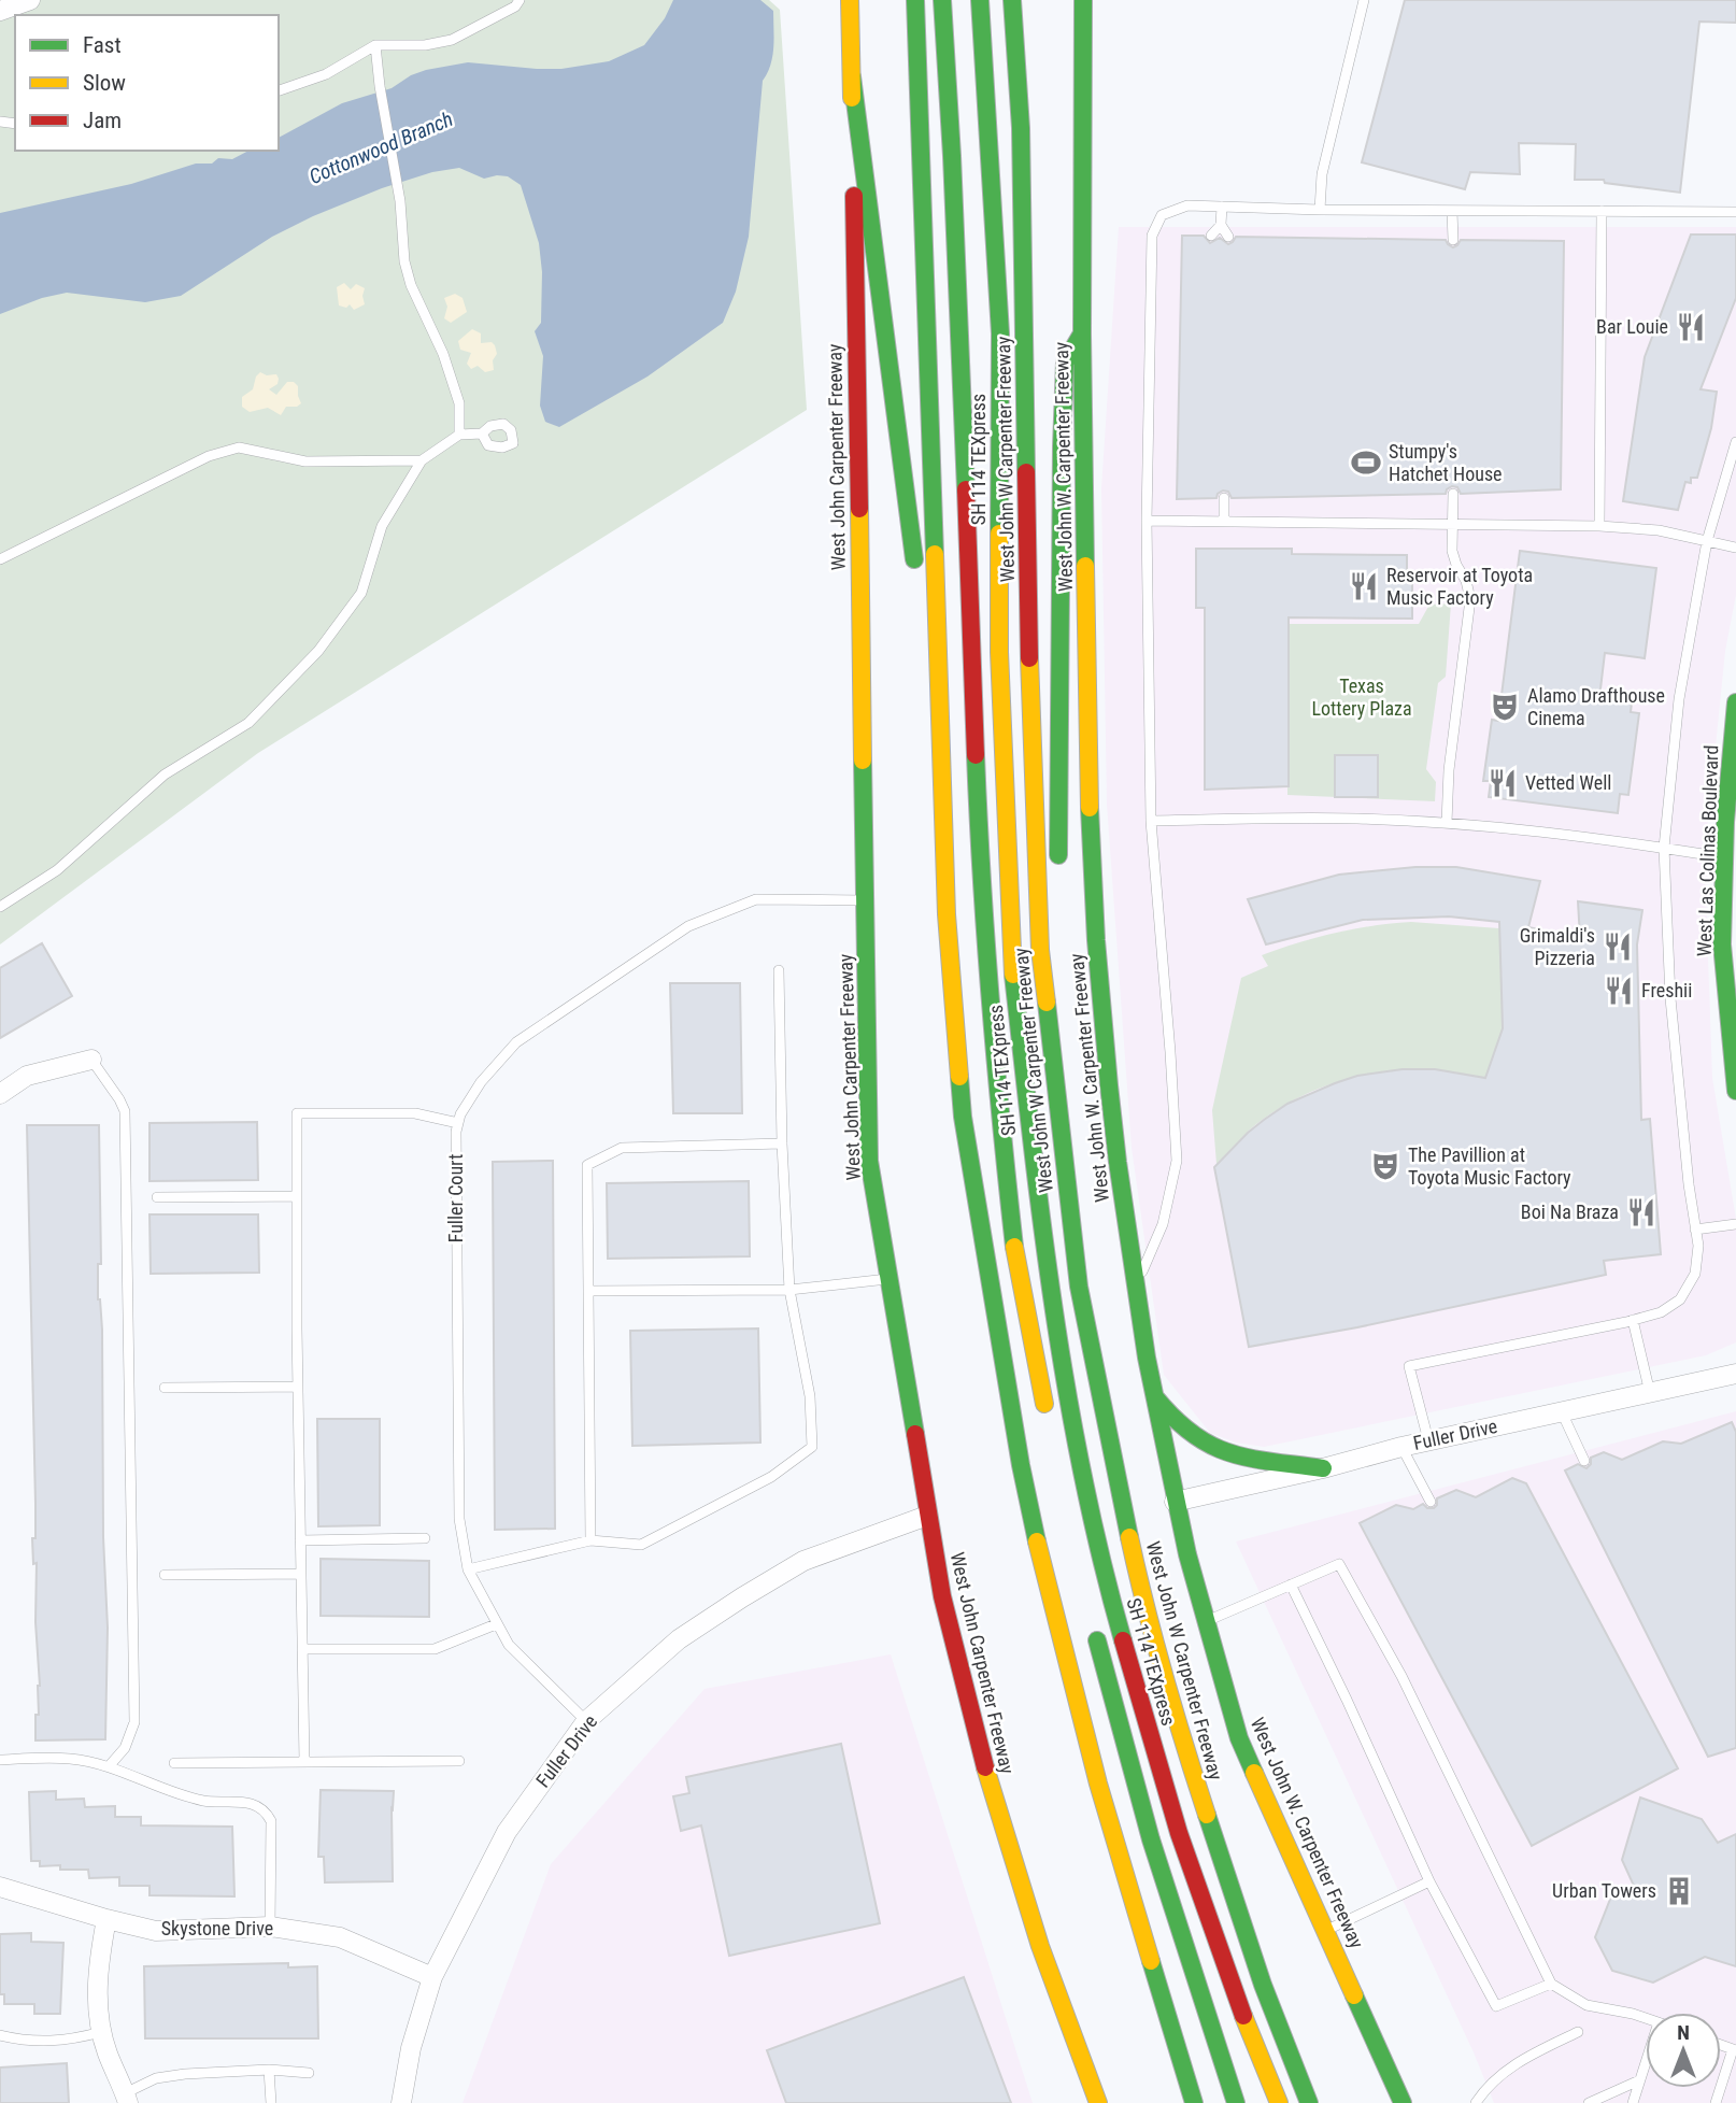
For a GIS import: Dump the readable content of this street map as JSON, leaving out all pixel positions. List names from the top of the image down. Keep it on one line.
{"streets":{"main road":["West John Carpenter Freeway","SH 114 TEXpress","West John W Carpenter Freeway","West John W. Carpenter Freeway","West Las Colinas Boulevard"],"street":["Fuller Drive","Skystone Drive"],"lane":["Fuller Court"]},"crossings":[["West John Carpenter Freeway","Fuller Court"],["West John Carpenter Freeway","Fuller Drive"],["West John W. Carpenter Freeway","Fuller Drive"],["Fuller Court","Fuller Drive"],["Fuller Drive","Skystone Drive"]],"water":["Cottonwood Branch"],"parks":["Texas Lottery Plaza"],"places":{"restaurant":["Bar Louie","Reservoir at Toyota Music Factory","Vetted Well","Grimaldi's Pizzeria","Freshii","Boi Na Braza"],"sports":["Stumpy's Hatchet House"],"theatre":["Alamo Drafthouse Cinema","The Pavillion at Toyota Music Factory"],"building":["Urban Towers"]},"legend":["Fast","Slow","Jam"],"north":"top"}
